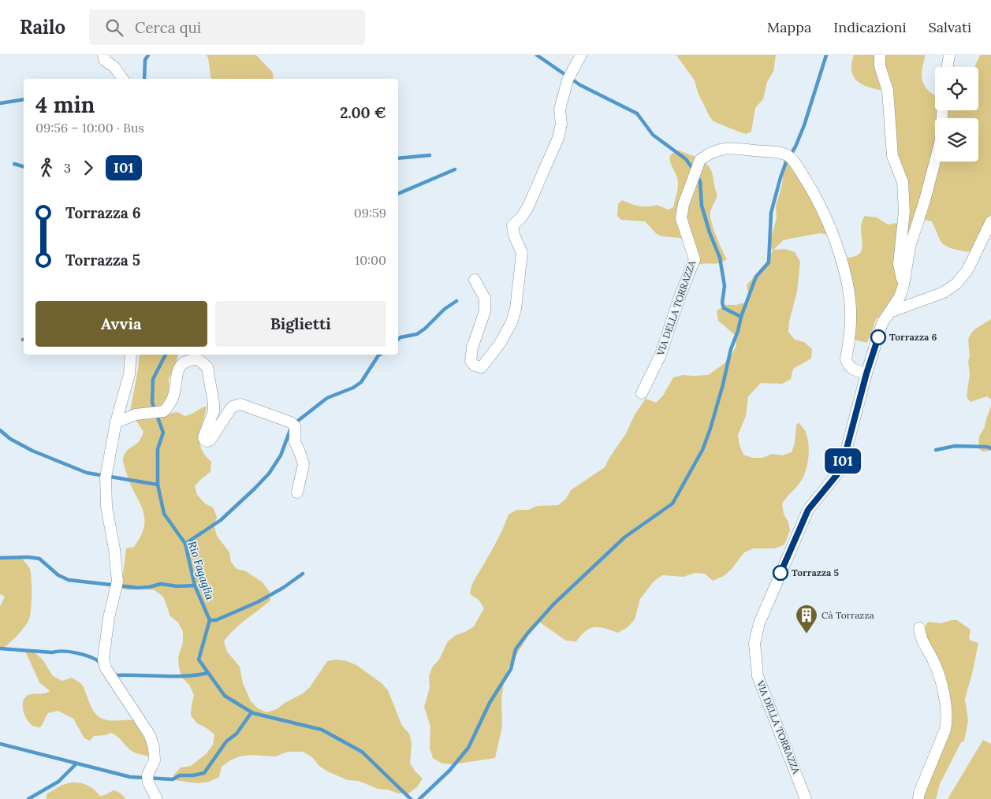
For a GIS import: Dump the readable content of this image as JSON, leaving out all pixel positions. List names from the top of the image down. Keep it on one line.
{"streets":{"street":["VIA DELLA TORRAZZA"]},"water":["Rio Fagaglia"],"places":{"other":["Torrazza 6","Torrazza 5"],"building":["Cà Torrazza"]},"lines":["bus line I01"],"page":{"header":"Railo","search":"Cerca qui","nav":["Mappa","Indicazioni","Salvati"],"on_map":"I01","heading":["4 min","09:56 – 10:00 · Bus","2.00 €"],"legs":["3","I01"],"list":[{"name":"Torrazza 6","value":"09:59"},{"name":"Torrazza 5","value":"10:00"}],"buttons":["Avvia","Biglietti"]}}
